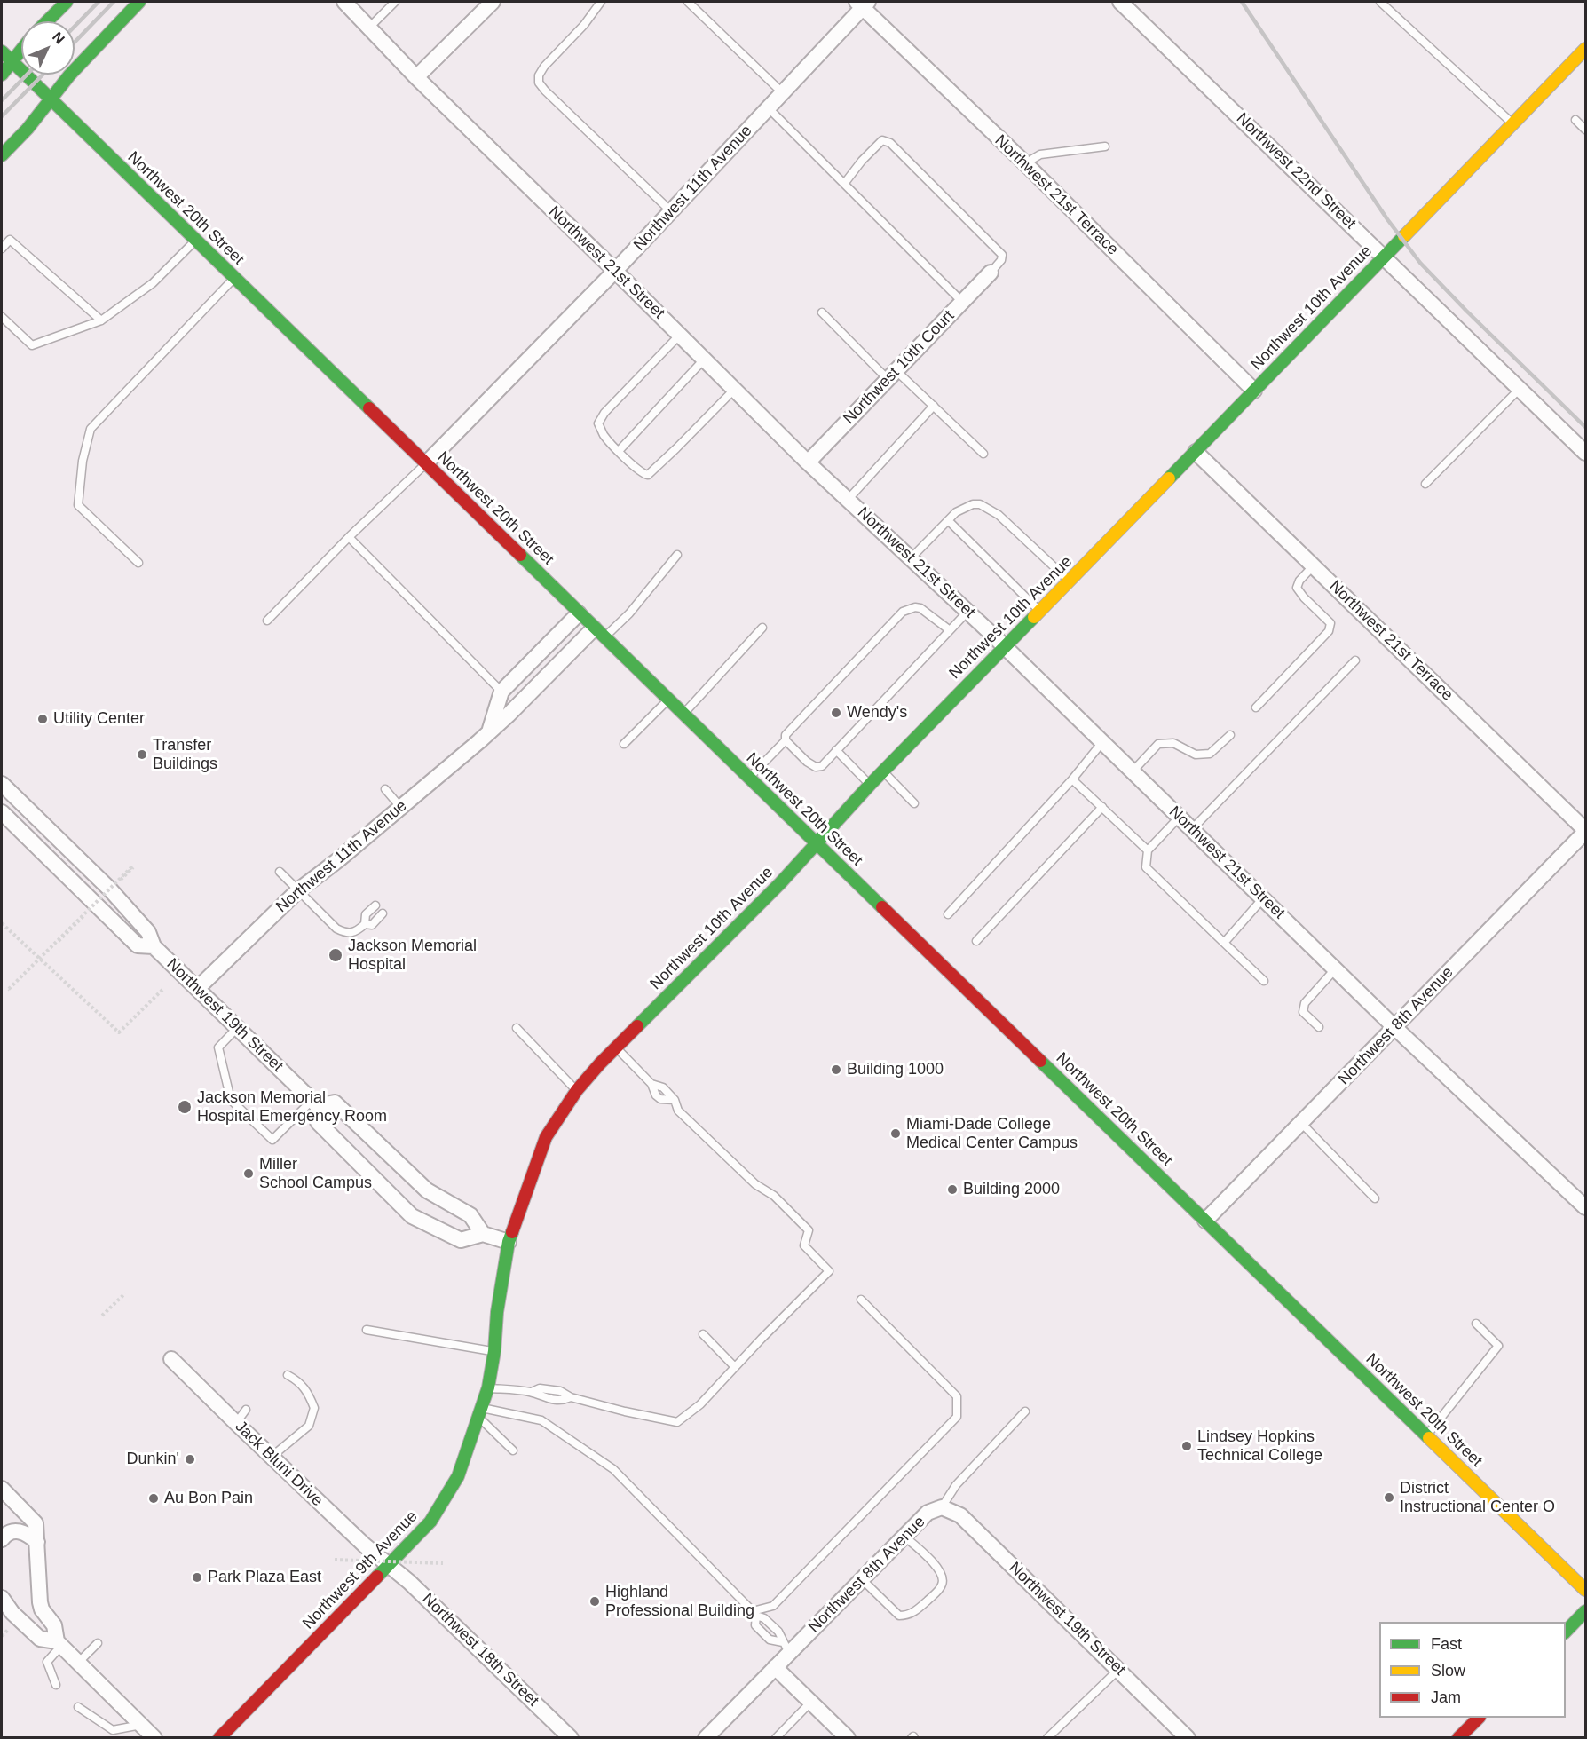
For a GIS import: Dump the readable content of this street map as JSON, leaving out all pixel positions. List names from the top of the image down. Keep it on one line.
{"streets":{"main road":["Northwest 20th Street","Northwest 10th Avenue","Northwest 9th Avenue"],"street":["Northwest 22nd Street","Northwest 11th Avenue","Northwest 21st Terrace","Northwest 21st Street","Northwest 10th Court","Northwest 19th Street","Northwest 8th Avenue","Jack Bluni Drive","Northwest 18th Street"]},"crossings":[["Northwest 22nd Street","Northwest 10th Avenue"],["Northwest 11th Avenue","Northwest 21st Terrace"],["Northwest 11th Avenue","Northwest 20th Street"],["Northwest 11th Avenue","Northwest 21st Street"],["Northwest 11th Avenue","Northwest 19th Street"],["Northwest 21st Terrace","Northwest 10th Avenue"],["Northwest 21st Terrace","Northwest 8th Avenue"],["Northwest 20th Street","Northwest 10th Avenue"],["Northwest 20th Street","Northwest 8th Avenue"],["Northwest 21st Street","Northwest 10th Avenue"],["Northwest 21st Street","Northwest 10th Court"],["Northwest 21st Street","Northwest 8th Avenue"],["Northwest 10th Avenue","Northwest 19th Street"],["Northwest 10th Avenue","Northwest 9th Avenue"],["Northwest 19th Street","Northwest 8th Avenue"],["Northwest 19th Street","Northwest 9th Avenue"],["Jack Bluni Drive","Northwest 9th Avenue"],["Jack Bluni Drive","Northwest 18th Street"],["Northwest 9th Avenue","Northwest 18th Street"]],"places":["Wendy's","Utility Center","Transfer Buildings","Jackson Memorial Hospital","Building 1000","Jackson Memorial Hospital Emergency Room","Miami-Dade College Medical Center Campus","Miller School Campus","Building 2000","Lindsey Hopkins Technical College","Dunkin'","District Instructional Center O","Au Bon Pain","Park Plaza East","Highland Professional Building"],"legend":["Fast","Slow","Jam"],"north":"top right"}
